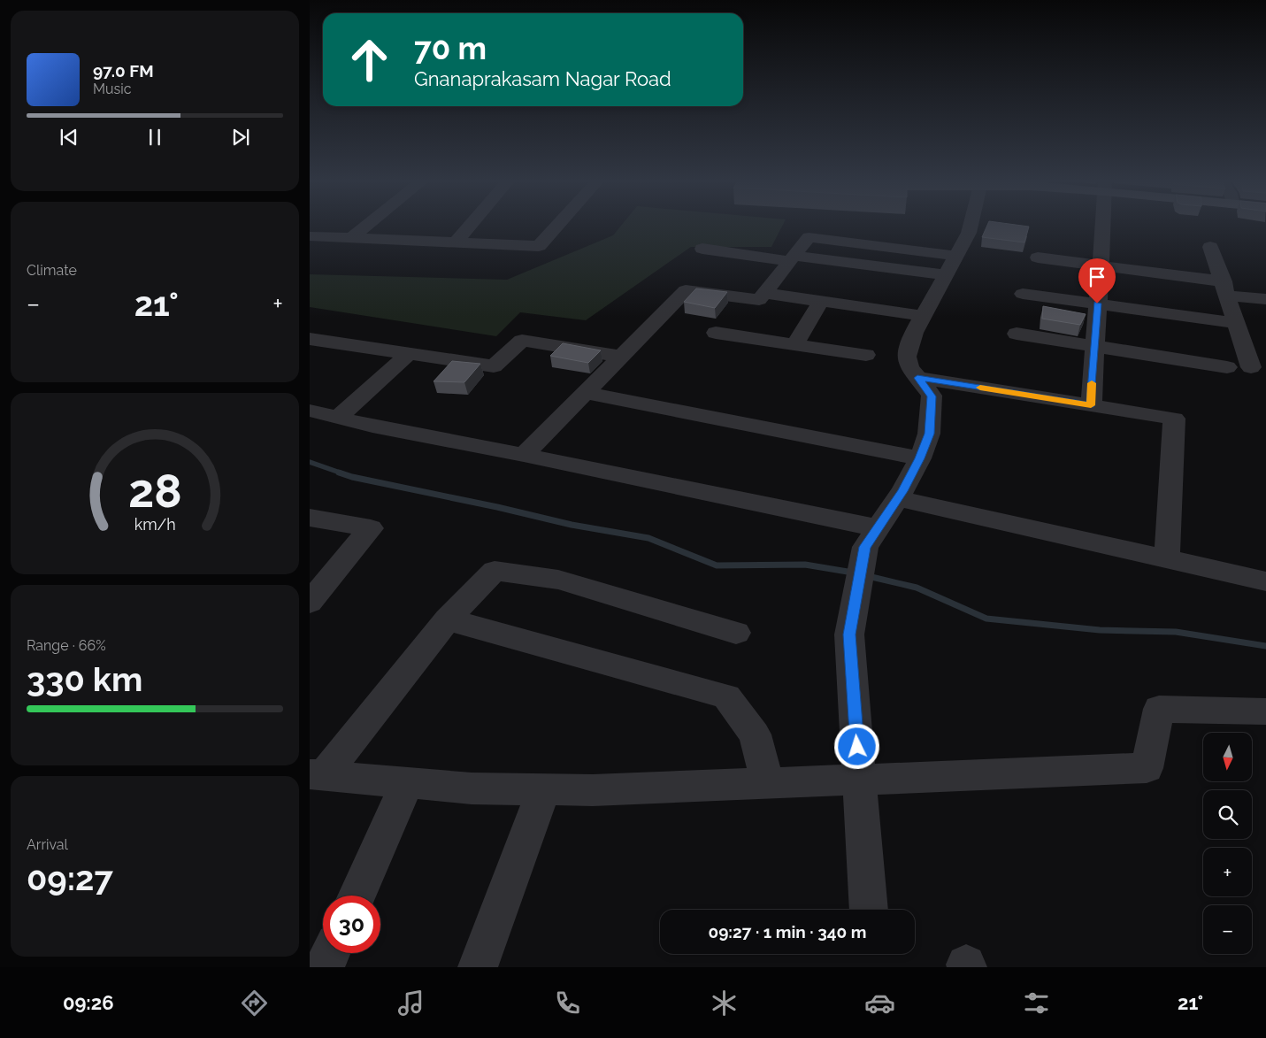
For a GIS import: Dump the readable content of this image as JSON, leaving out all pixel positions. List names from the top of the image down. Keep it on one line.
{"north":"bottom","page":{"turn":["70 m","Gnanaprakasam Nagar Road"],"song":["97.0 FM","Music"],"tile":["Climate",["Range · 66%","330 km"],["Arrival","09:27"]],"heat":["−","21°","+"],"map_buttons":["+","−"],"limit":"30","trip":"09:27 · 1 min · 340 m","tabs":["09:26","21°"],"gauge":["28","km/h"]}}
